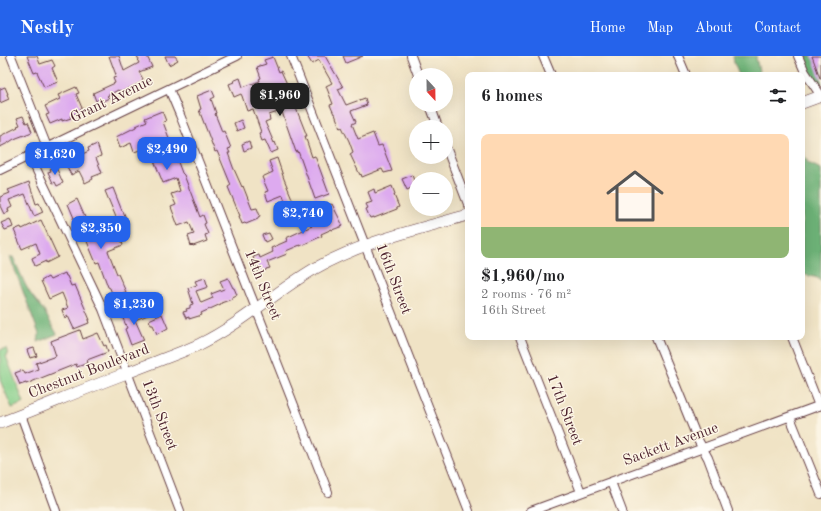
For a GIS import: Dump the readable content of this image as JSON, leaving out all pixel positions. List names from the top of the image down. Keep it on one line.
{"streets":{"street":["Grant Avenue","16th Street","14th Street","Chestnut Boulevard","17th Street","13th Street","Sackett Avenue"]},"crossings":[["Grant Avenue","14th Street"],["Grant Avenue","13th Street"],["16th Street","Chestnut Boulevard"],["14th Street","Chestnut Boulevard"],["Chestnut Boulevard","13th Street"],["17th Street","Sackett Avenue"]],"north":"bottom","page":{"header":"Nestly","nav":["Home","Map","About","Contact"],"map_buttons":["+","−"],"heading":"6 homes","price":["$1,960","$2,490","$1,620","$2,740","$2,350","$1,230"],"list":[{"name":"$1,960/mo","note":"2 rooms · 76 m² · 16th Street"}]}}
